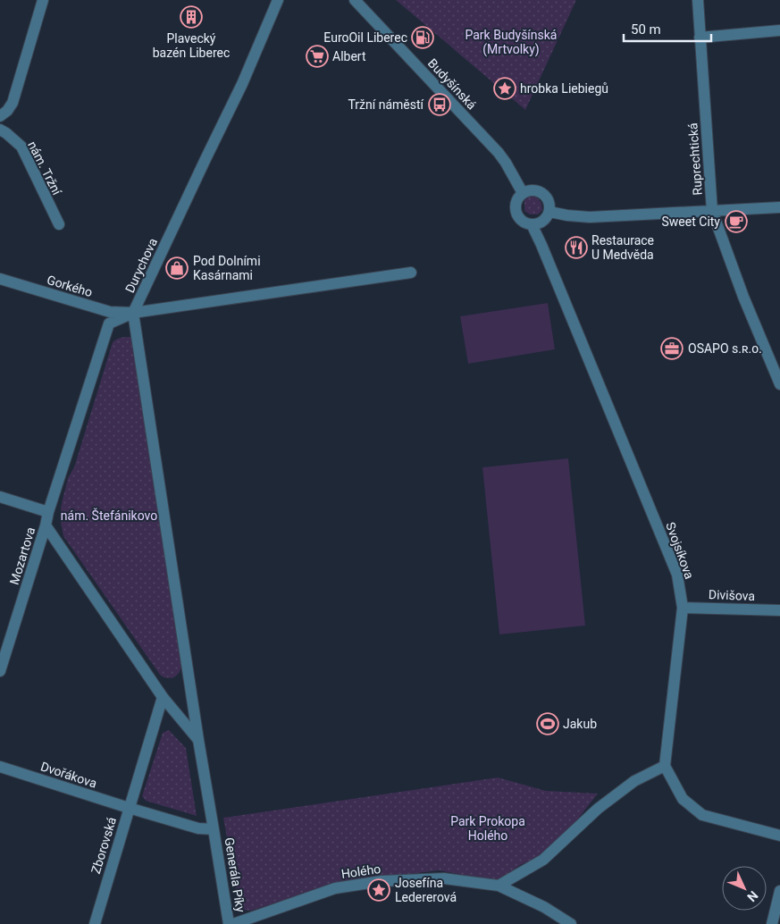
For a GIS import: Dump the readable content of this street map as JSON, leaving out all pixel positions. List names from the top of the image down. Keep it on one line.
{"streets":{"street":["Budyšínská","Ruprechtická","nám. Tržní","Durychova","Gorkého","Svojsíkova","Mozartova","Divišova","Dvořákova","Zborovská","Holého","Generála Píky"]},"crossings":[["Budyšínská","Svojsíkova"],["Durychova","Gorkého"],["Svojsíkova","Divišova"],["Dvořákova","Zborovská"],["Zborovská","Generála Píky"]],"parks":["Park Budyšínská (Mrtvolky)","nám. Štefánikovo","Park Prokopa Holého"],"places":{"building":["Plavecký bazén Liberec"],"fuel station":["EuroOil Liberec"],"supermarket":["Albert"],"place":["hrobka Liebiegů","Josefína Ledererová"],"bus stop":["Tržní náměstí"],"cafe":["Sweet City"],"restaurant":["Restaurace U Medvěda"],"shop":["Pod Dolními Kasárnami"],"office":["OSAPO s.ʀ.ᴏ."],"sports":["Jakub"]},"scale_bar":"50 m","north":"bottom right"}
